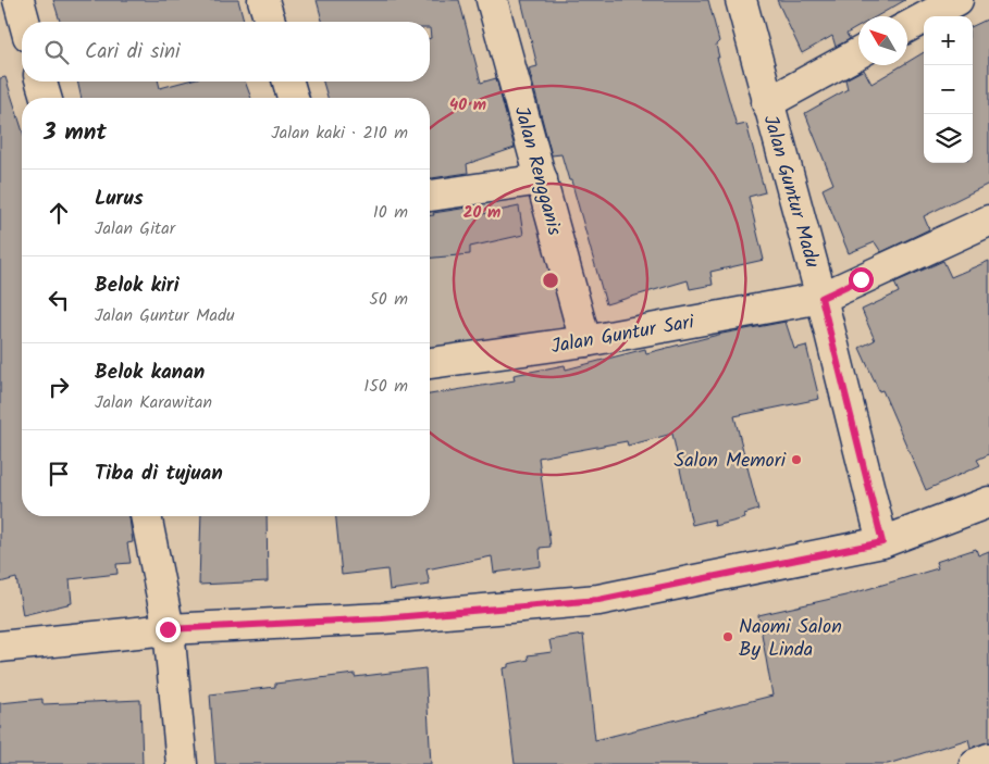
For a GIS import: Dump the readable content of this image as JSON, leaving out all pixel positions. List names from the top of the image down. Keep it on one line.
{"streets":{"street":["Jalan Rengganis","Jalan Guntur Madu","Jalan Guntur Sari"]},"crossings":[["Jalan Rengganis","Jalan Guntur Sari"],["Jalan Guntur Madu","Jalan Guntur Sari"]],"places":["Salon Memori","Naomi Salon By Linda"],"north":"top left","page":{"map_buttons":["+","−"],"search":"Cari di sini","heading":["3 mnt","Jalan kaki · 210 m"],"list":[["Lurus","Jalan Gitar","10 m"],["Belok kiri","Jalan Guntur Madu","50 m"],["Belok kanan","Jalan Karawitan","150 m"],"Tiba di tujuan"]},"rings":["40 m","20 m"]}
